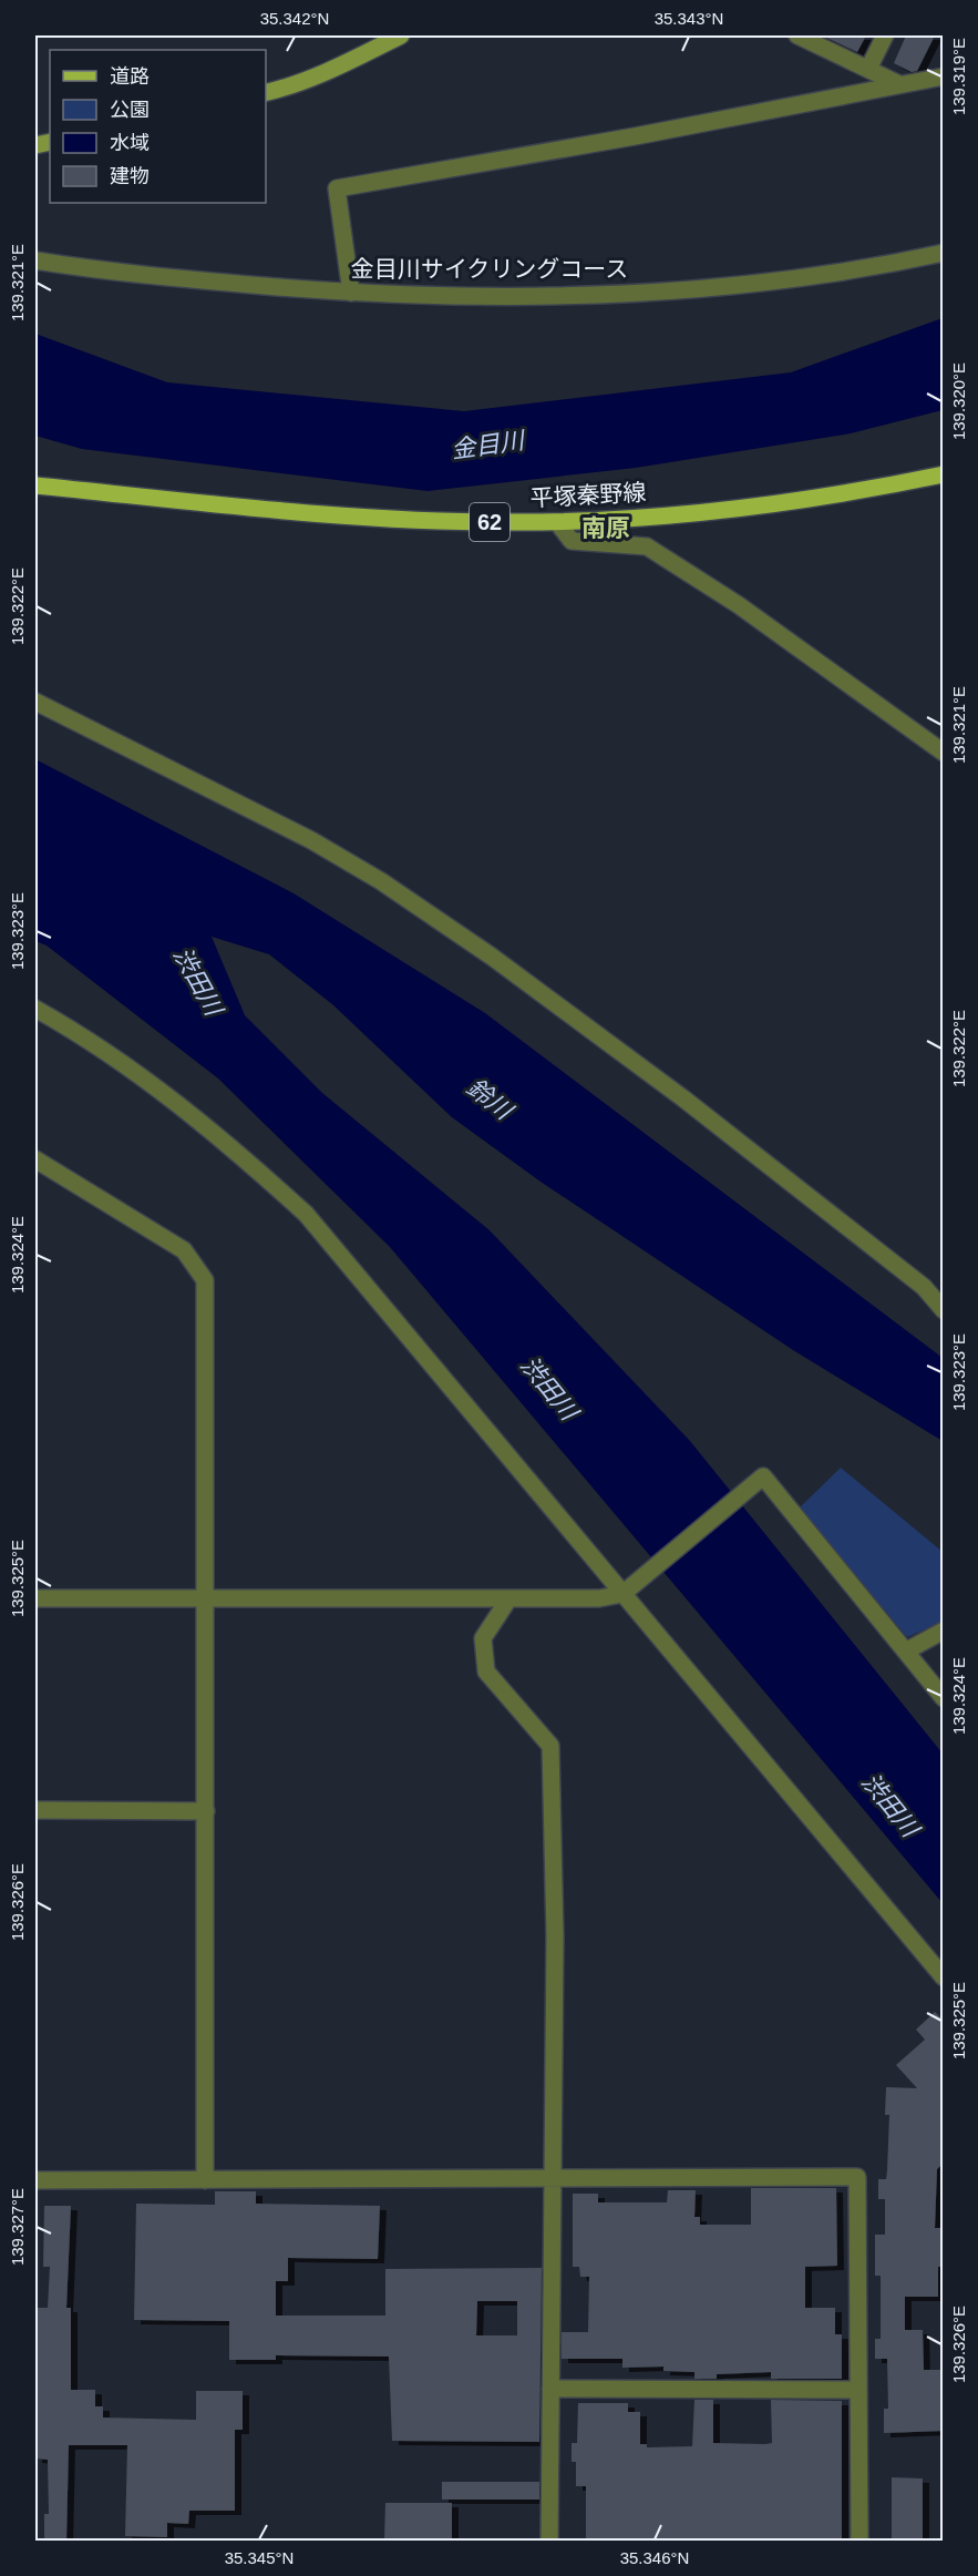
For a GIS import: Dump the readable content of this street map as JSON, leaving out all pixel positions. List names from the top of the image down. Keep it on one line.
{"streets":{"main road":["平塚秦野線","62"],"street":["金目川サイクリングコース"]},"districts":["南原"],"water":["金目川","渋田川","鈴川"],"legend":["道路","公園","水域","建物"],"coordinates":["35.342°N","35.343°N","139.319°E","139.321°E","139.320°E","139.322°E","139.323°E","139.324°E","139.325°E","139.326°E","139.327°E","35.345°N","35.346°N"]}
